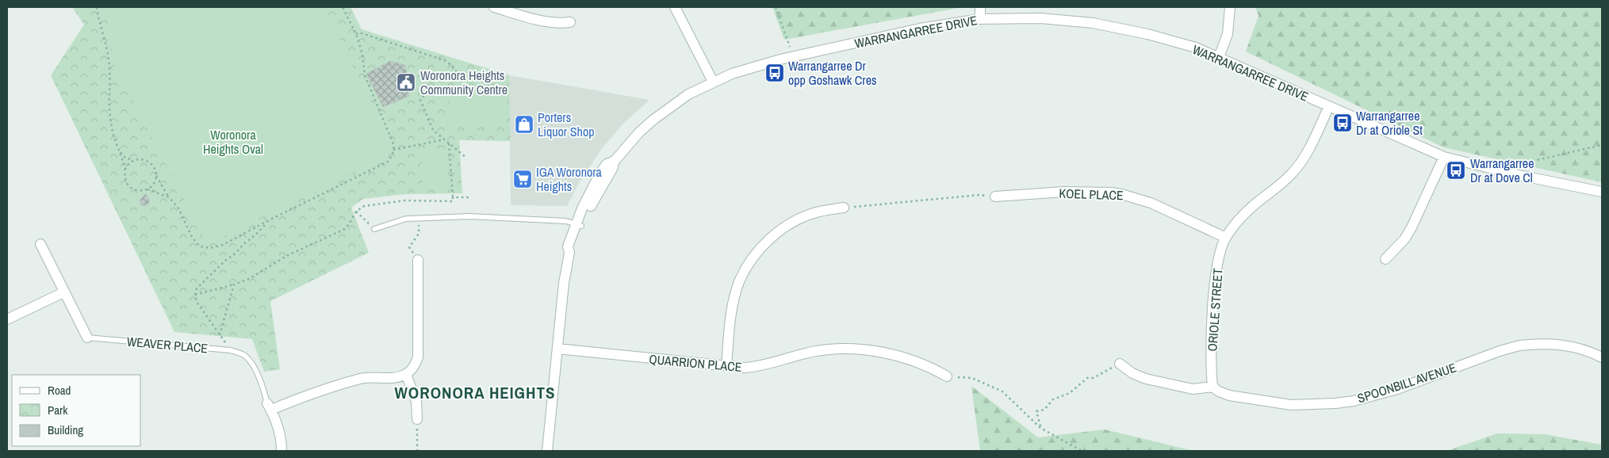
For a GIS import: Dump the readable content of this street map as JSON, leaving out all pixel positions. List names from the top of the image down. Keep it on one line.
{"streets":{"street":["WARRANGARREE DRIVE","KOEL PLACE","ORIOLE STREET","WEAVER PLACE","QUARRION PLACE","SPOONBILL AVENUE"]},"crossings":[["WARRANGARREE DRIVE","ORIOLE STREET"],["WARRANGARREE DRIVE","QUARRION PLACE"],["KOEL PLACE","ORIOLE STREET"],["ORIOLE STREET","SPOONBILL AVENUE"]],"districts":["WORONORA HEIGHTS"],"parks":["Woronora Heights Oval"],"places":{"bus stop":["Warrangarree Dr opp Goshawk Cres","Warrangarree Dr at Oriole St","Warrangarree Dr at Dove Cl"],"public building":["Woronora Heights Community Centre"],"shop":["Porters Liquor Shop"],"supermarket":["IGA Woronora Heights"]},"legend":["Road","Park","Building"]}
